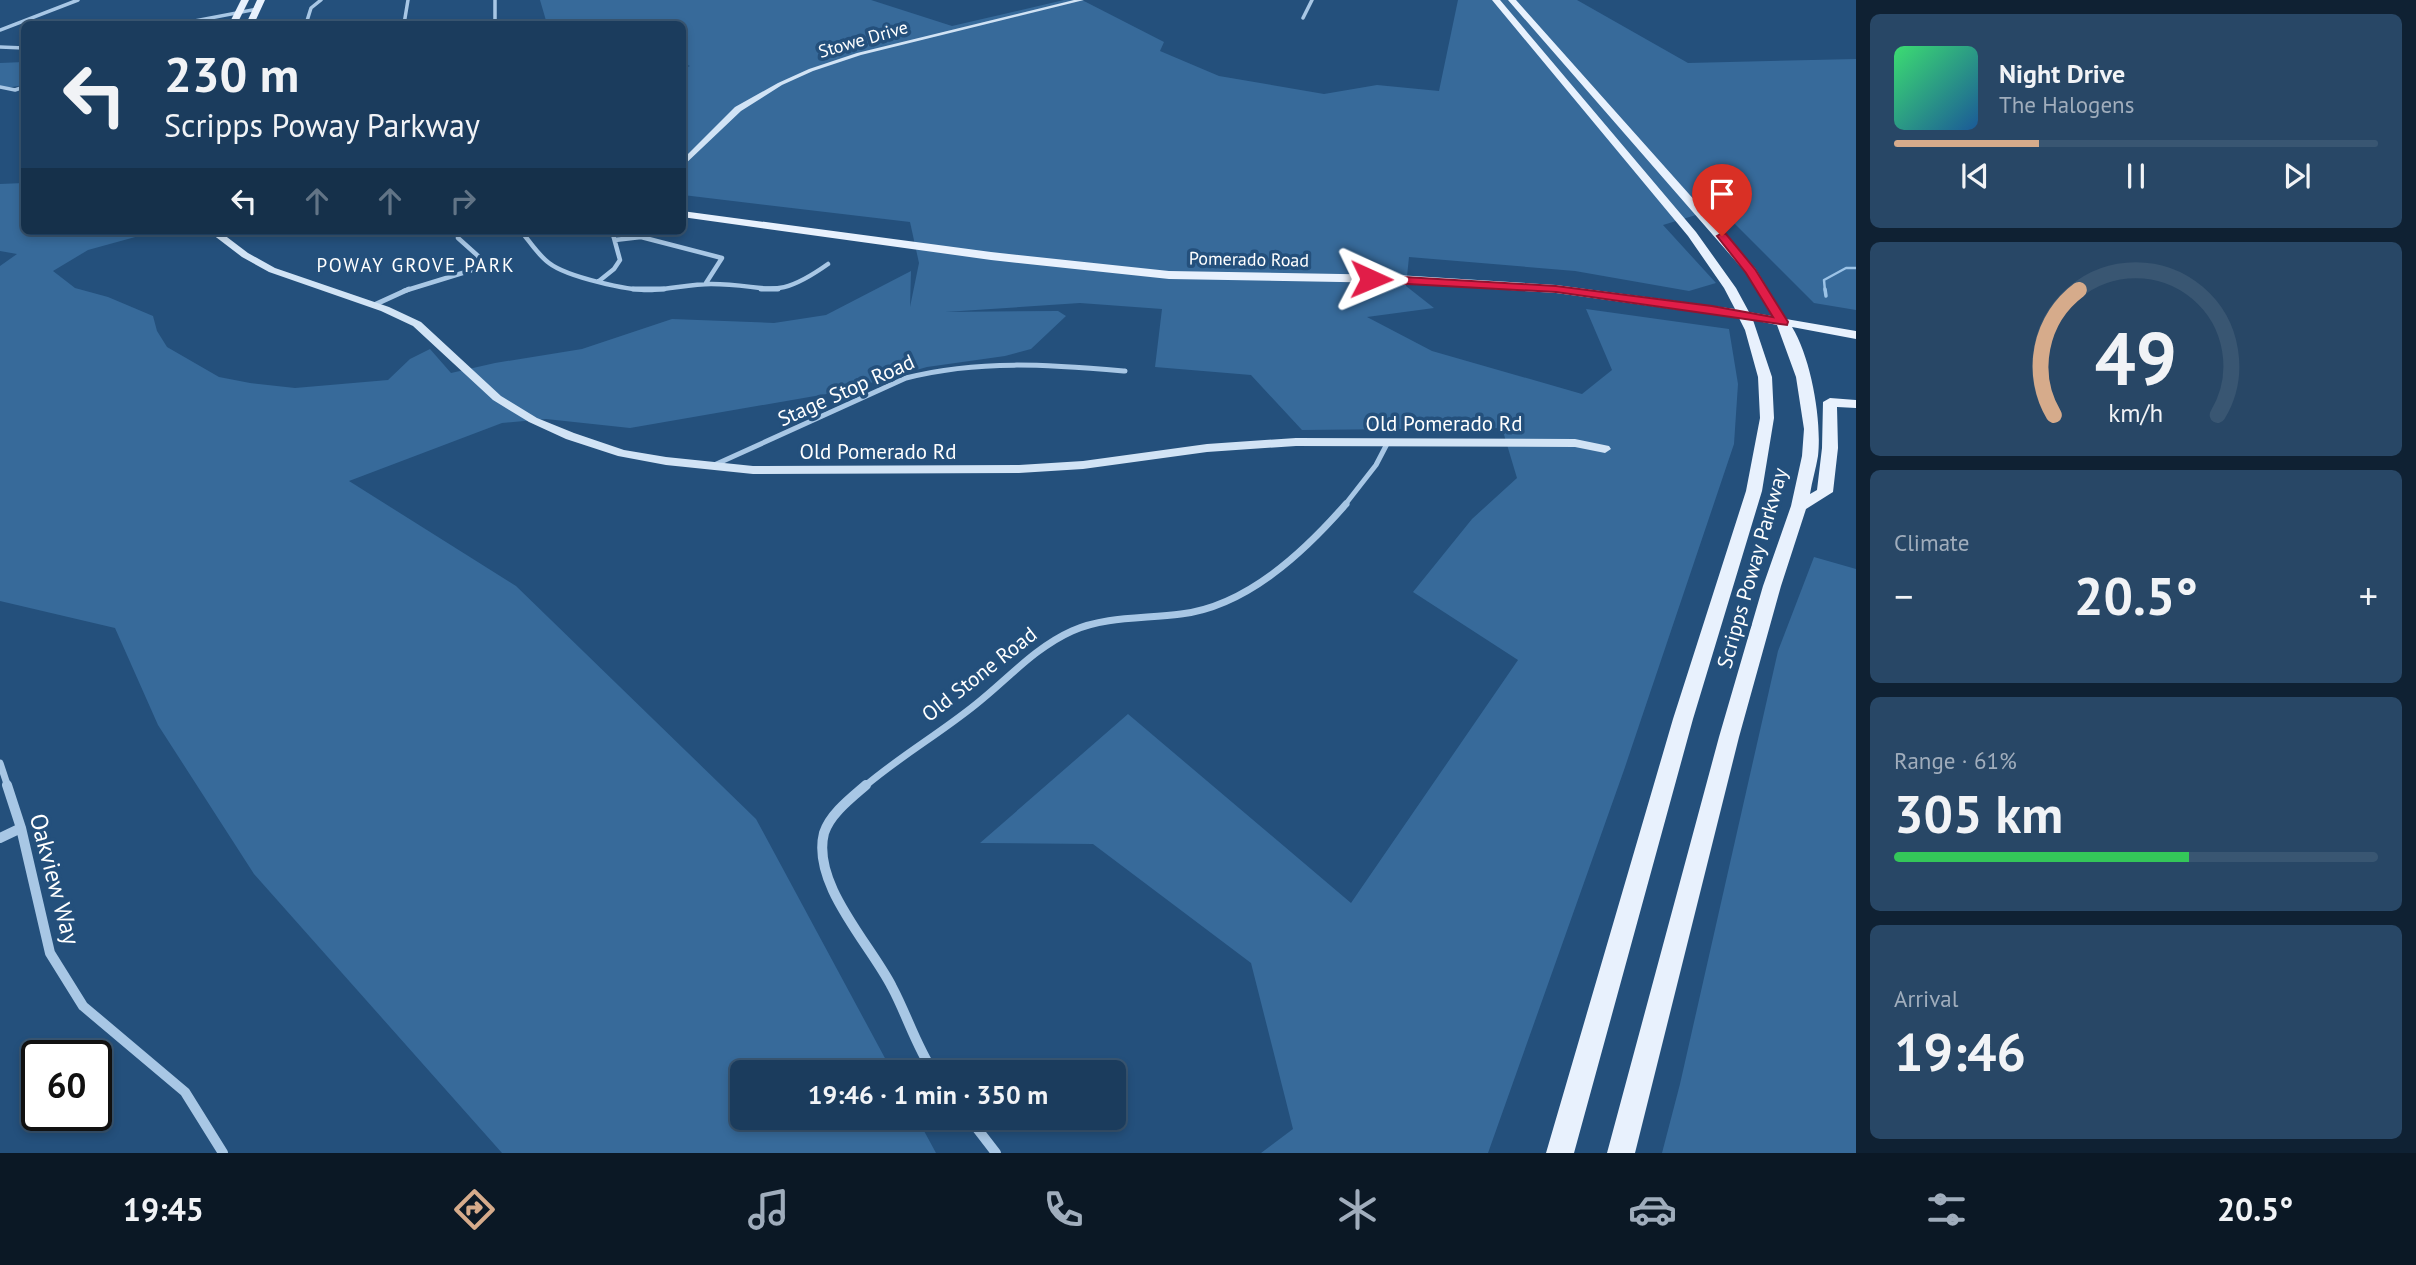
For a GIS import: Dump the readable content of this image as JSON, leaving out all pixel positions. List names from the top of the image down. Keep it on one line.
{"streets":{"main road":["Pomerado Road","Scripps Poway Parkway"],"street":["Stowe Drive","Stage Stop Road","Old Pomerado Rd","Old Stone Road","Oakview Way"]},"crossings":[["Pomerado Road","Scripps Poway Parkway"],["Stage Stop Road","Old Pomerado Rd"],["Old Pomerado Rd","Old Stone Road"]],"districts":["POWAY GROVE PARK"],"page":{"turn":["230 m","Scripps Poway Parkway"],"song":["Night Drive","The Halogens"],"tile":["Climate",["Range · 61%","305 km"],["Arrival","19:46"]],"heat":["−","20.5°","+"],"limit":"60","trip":"19:46 · 1 min · 350 m","tabs":["19:45","20.5°"],"gauge":["49","km/h"]}}
